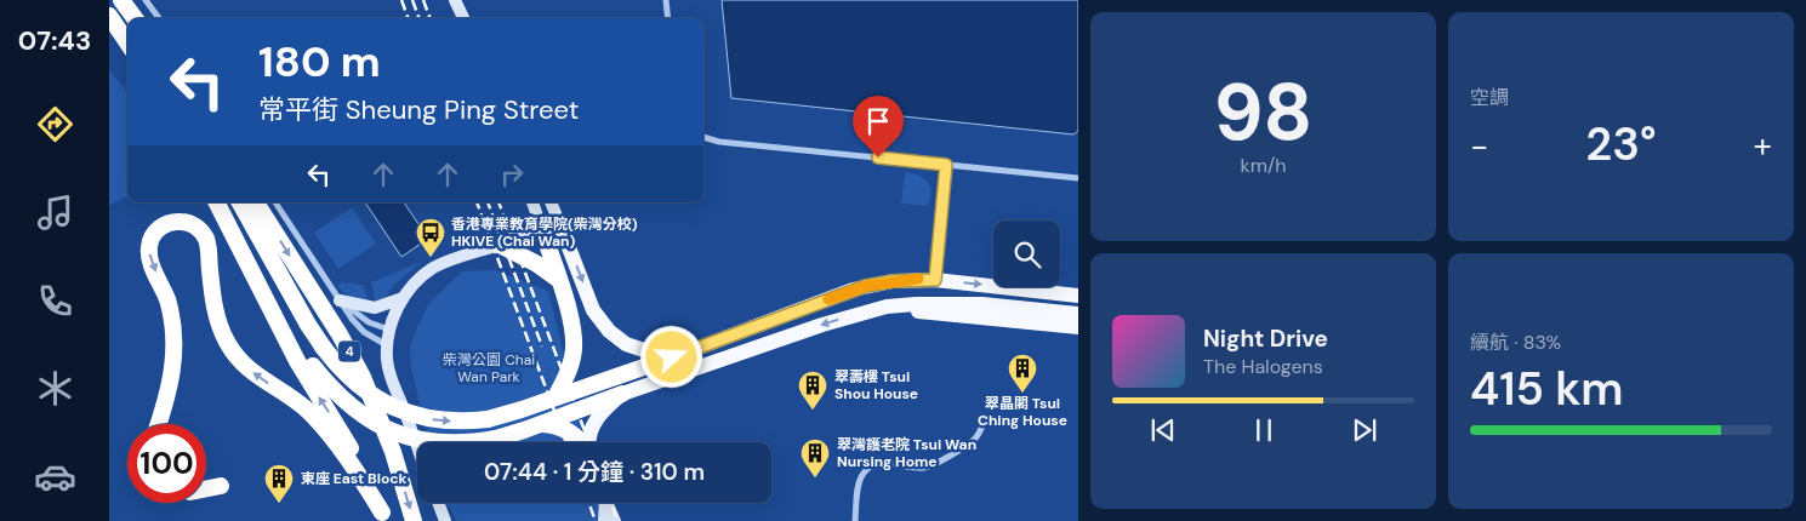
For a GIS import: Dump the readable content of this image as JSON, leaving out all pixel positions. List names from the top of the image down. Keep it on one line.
{"streets":{"highway":["4"]},"parks":["柴灣公園 Chai Wan Park"],"places":{"bus stop":["香港專業教育學院(柴灣分校) HKIVE (Chai Wan)"],"building":["翠晶閣 Tsui Ching House","翠壽樓 Tsui Shou House","翠灣護老院 Tsui Wan Nursing Home","東座 East Block"]},"page":{"tabs":"07:43","tile":[["98","km/h"],"空調",["續航 · 83%","415 km"]],"turn":["180 m","常平街 Sheung Ping Street"],"heat":["−","23°","+"],"song":["Night Drive","The Halogens"],"limit":"100","trip":"07:44 · 1 分鐘 · 310 m"}}
